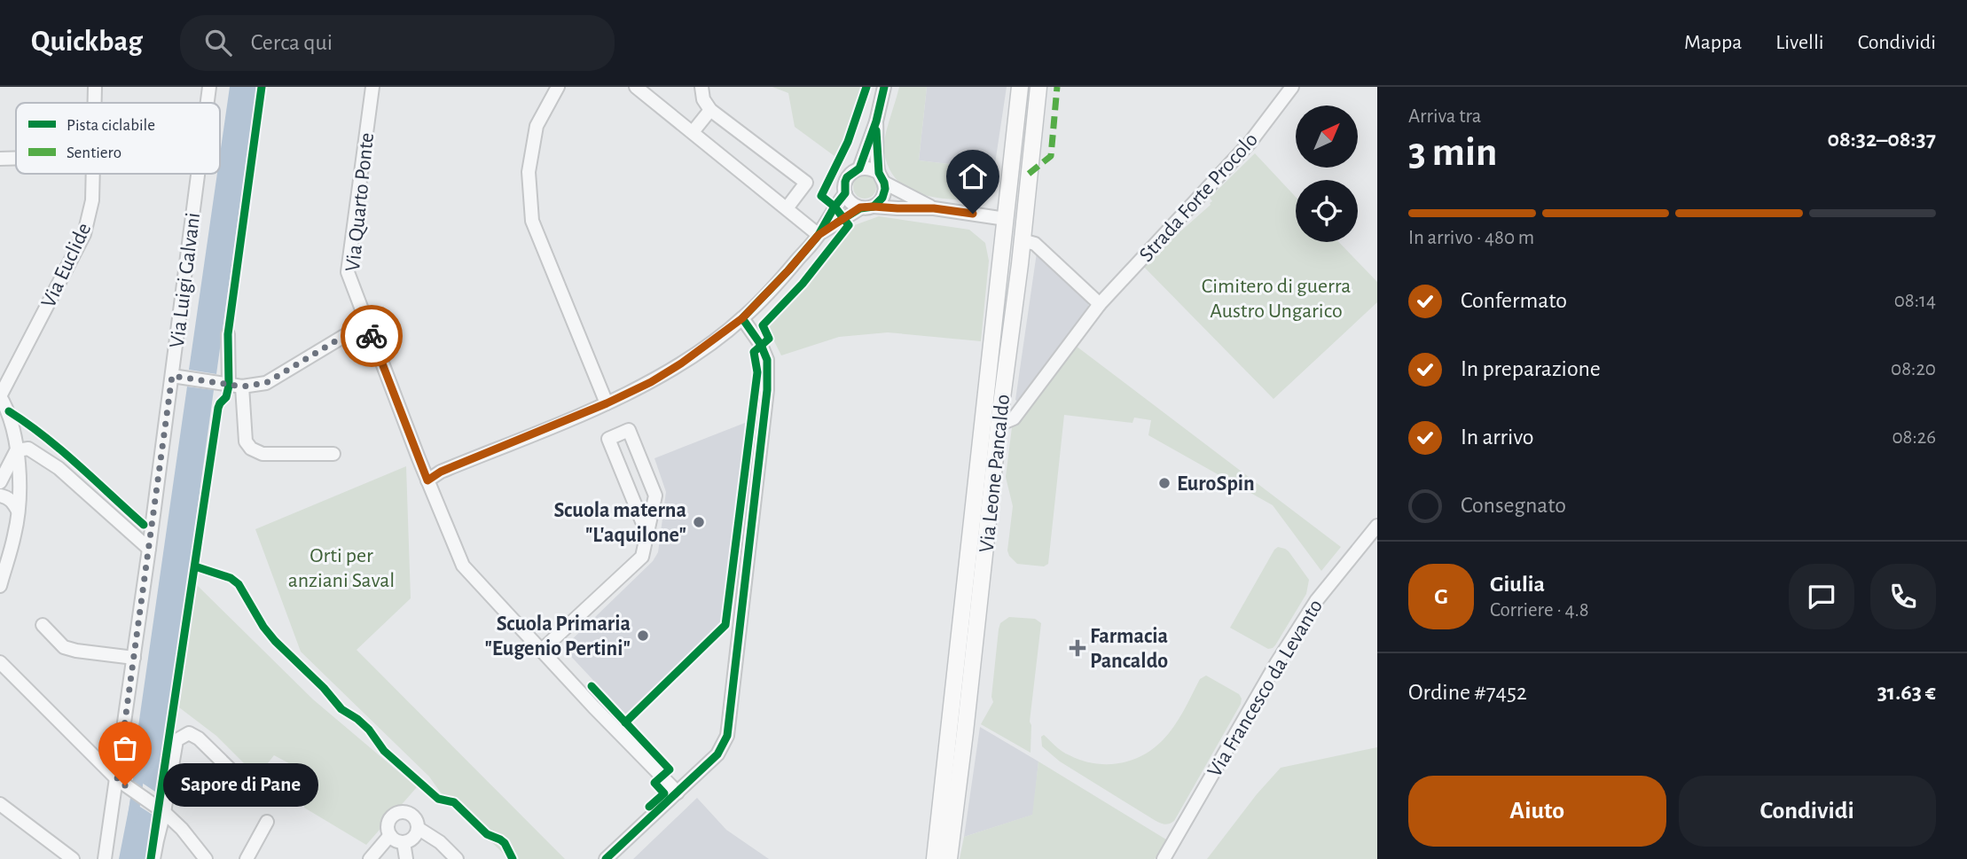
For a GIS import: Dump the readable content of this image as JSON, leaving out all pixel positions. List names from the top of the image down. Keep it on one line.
{"streets":{"main road":["Via Leone Pancaldo"],"street":["Strada Forte Procolo","Via Quarto Ponte","Via Euclide","Via Luigi Galvani","Via Francesco da Levanto"]},"crossings":[["Strada Forte Procolo","Via Leone Pancaldo"]],"parks":["Cimitero di guerra Austro Ungarico","Orti per anziani Saval"],"places":{"other":["EuroSpin","Scuola materna \"L'aquilone\"","Scuola Primaria \"Eugenio Pertini\"","Sapore di Pane"],"health":["Farmacia Pancaldo"]},"legend":["Pista ciclabile","Sentiero"],"north":"top right","page":{"header":"Quickbag","search":"Cerca qui","nav":["Mappa","Livelli","Condividi"],"heading":["3 min","Arriva tra","08:32–08:37"],"panel":["Giulia","Corriere · 4.8","Ordine #7452","31.63 €"],"bar":"In arrivo · 480 m","list":[["Confermato","08:14"],["In preparazione","08:20"],["In arrivo","08:26"],"Consegnato"],"round":"G","bubble":"Sapore di Pane","buttons":["Aiuto","Condividi"]}}
